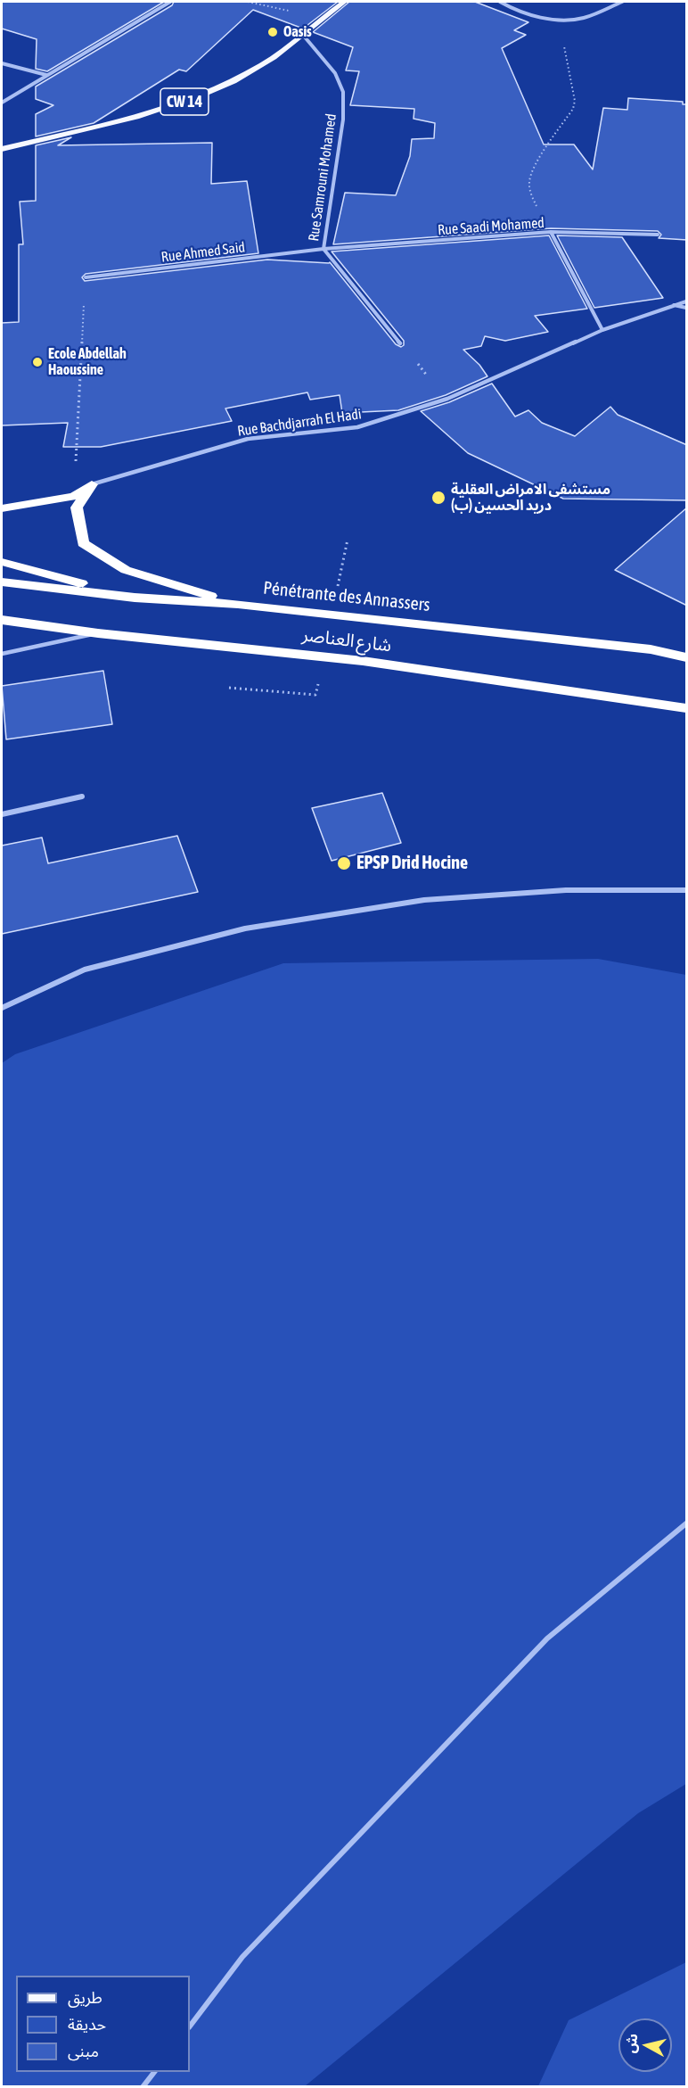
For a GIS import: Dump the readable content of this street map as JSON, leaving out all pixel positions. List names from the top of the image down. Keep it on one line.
{"streets":{"highway":["Pénétrante des Annassers","شارع العناصر"],"main road":["CW 14"],"street":["Rue Samrouni Mohamed","Rue Saadi Mohamed","Rue Ahmed Said","Rue Bachdjarrah El Hadi"]},"crossings":[["CW 14","Rue Samrouni Mohamed"],["Rue Samrouni Mohamed","Rue Saadi Mohamed"],["Rue Samrouni Mohamed","Rue Ahmed Said"],["Rue Saadi Mohamed","Rue Ahmed Said"],["Rue Saadi Mohamed","Rue Bachdjarrah El Hadi"]],"places":["Oasis","Ecole Abdellah Haoussine","مستشفى الامراض العقلية دريد الحسين (ب)","EPSP Drid Hocine"],"legend":["طريق","حديقة","مبنى"],"north":"left"}
